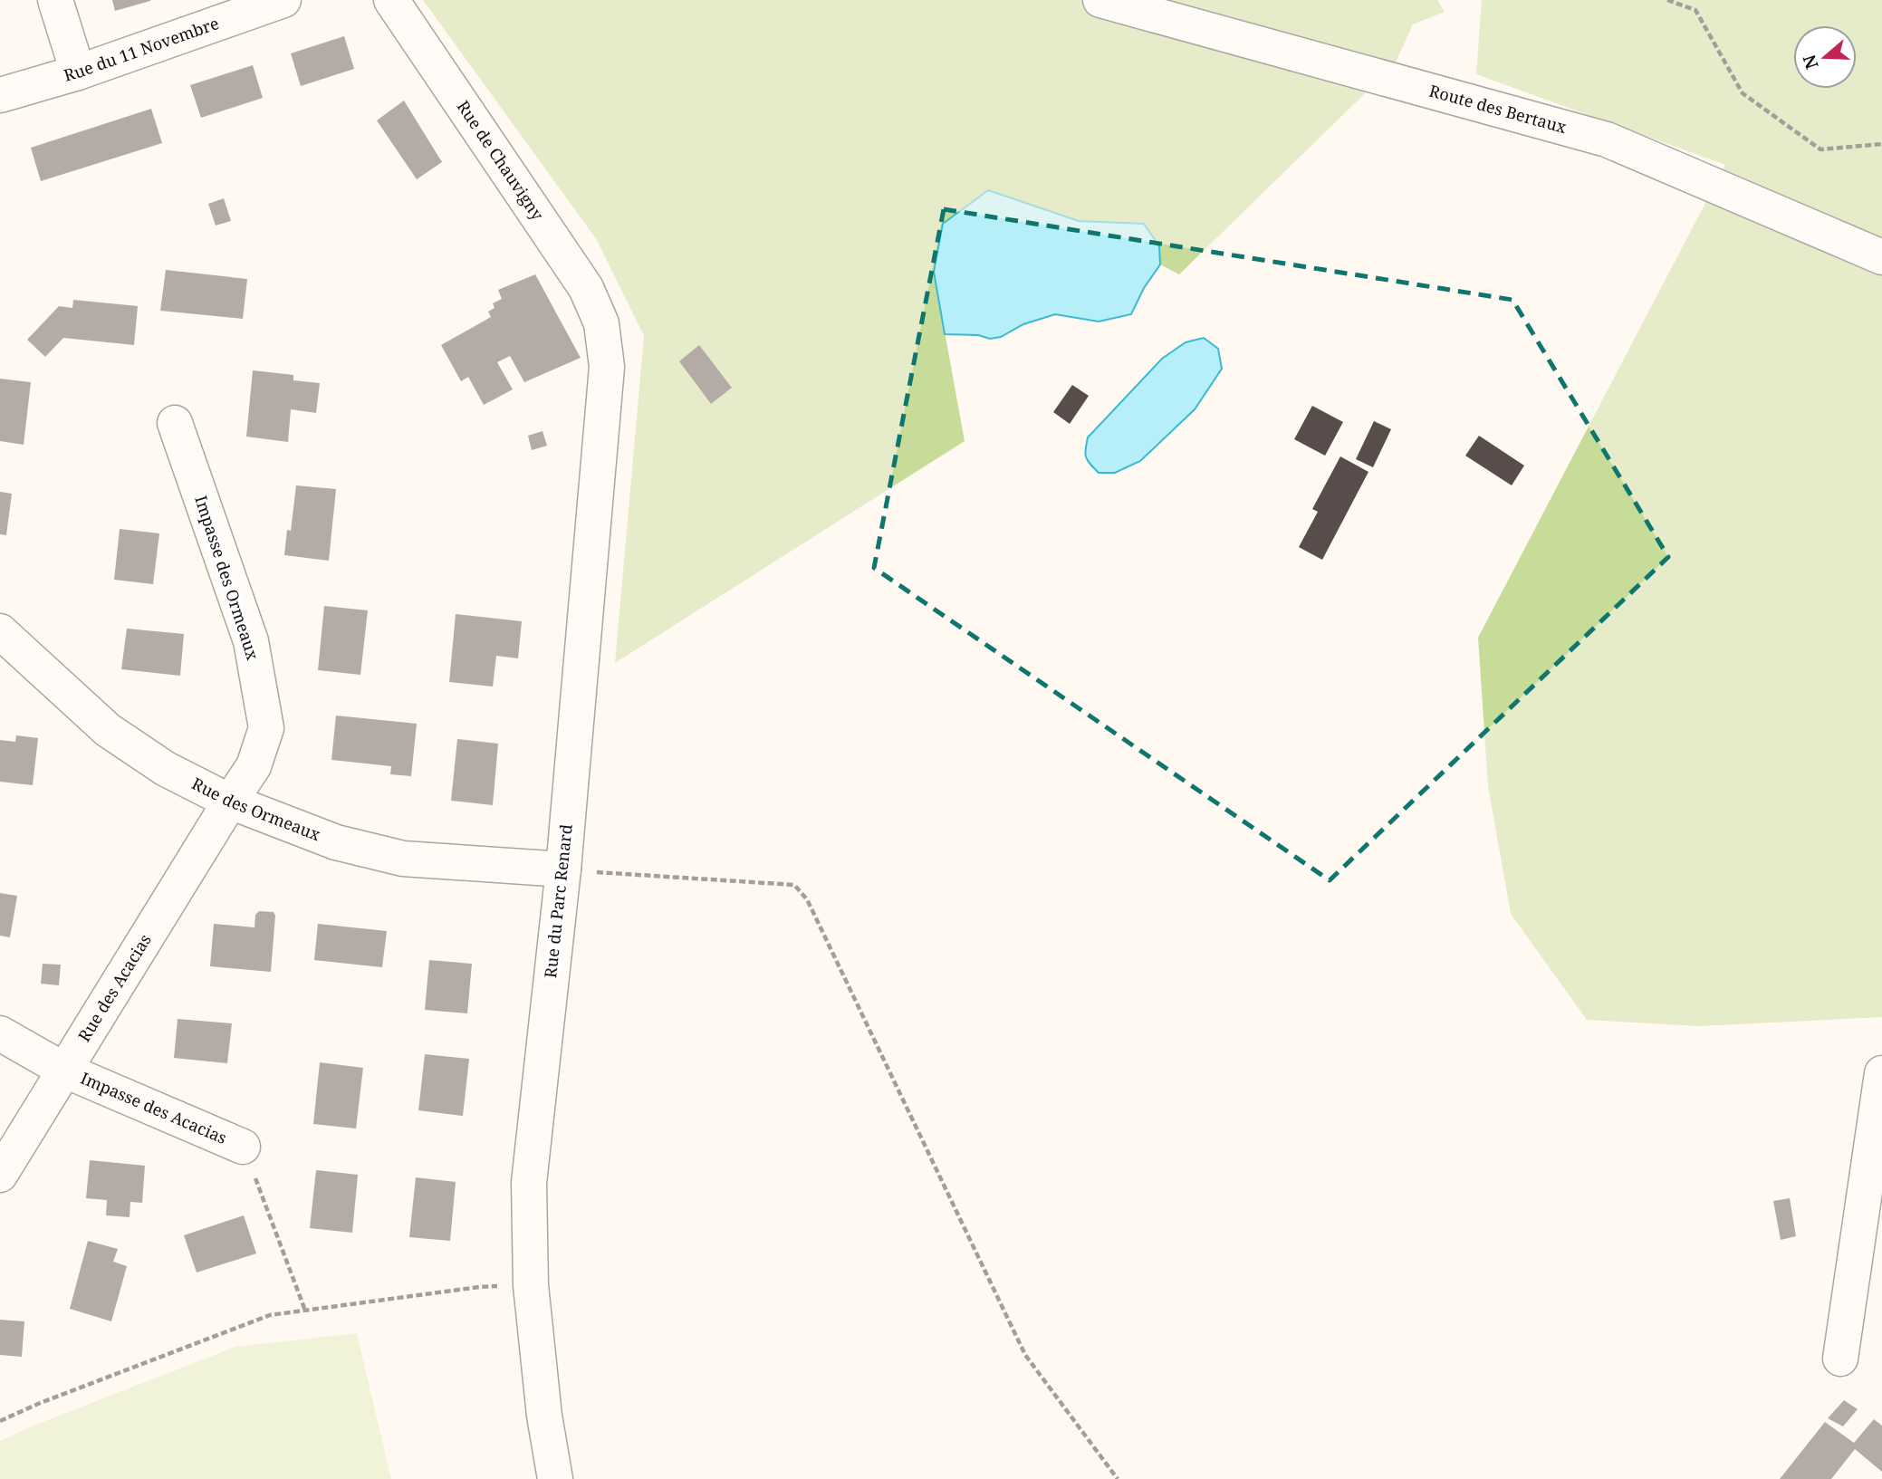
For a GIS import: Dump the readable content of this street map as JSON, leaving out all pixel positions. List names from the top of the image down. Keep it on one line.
{"streets":{"street":["Rue du 11 Novembre","Route des Bertaux","Rue de Chauvigny","Impasse des Ormeaux","Rue des Ormeaux","Rue du Parc Renard","Rue des Acacias","Impasse des Acacias"]},"crossings":[["Rue de Chauvigny","Rue du Parc Renard"],["Impasse des Ormeaux","Rue des Ormeaux"],["Impasse des Ormeaux","Rue des Acacias"],["Rue des Ormeaux","Rue du Parc Renard"],["Rue des Ormeaux","Rue des Acacias"],["Rue des Acacias","Impasse des Acacias"]],"north":"left"}
